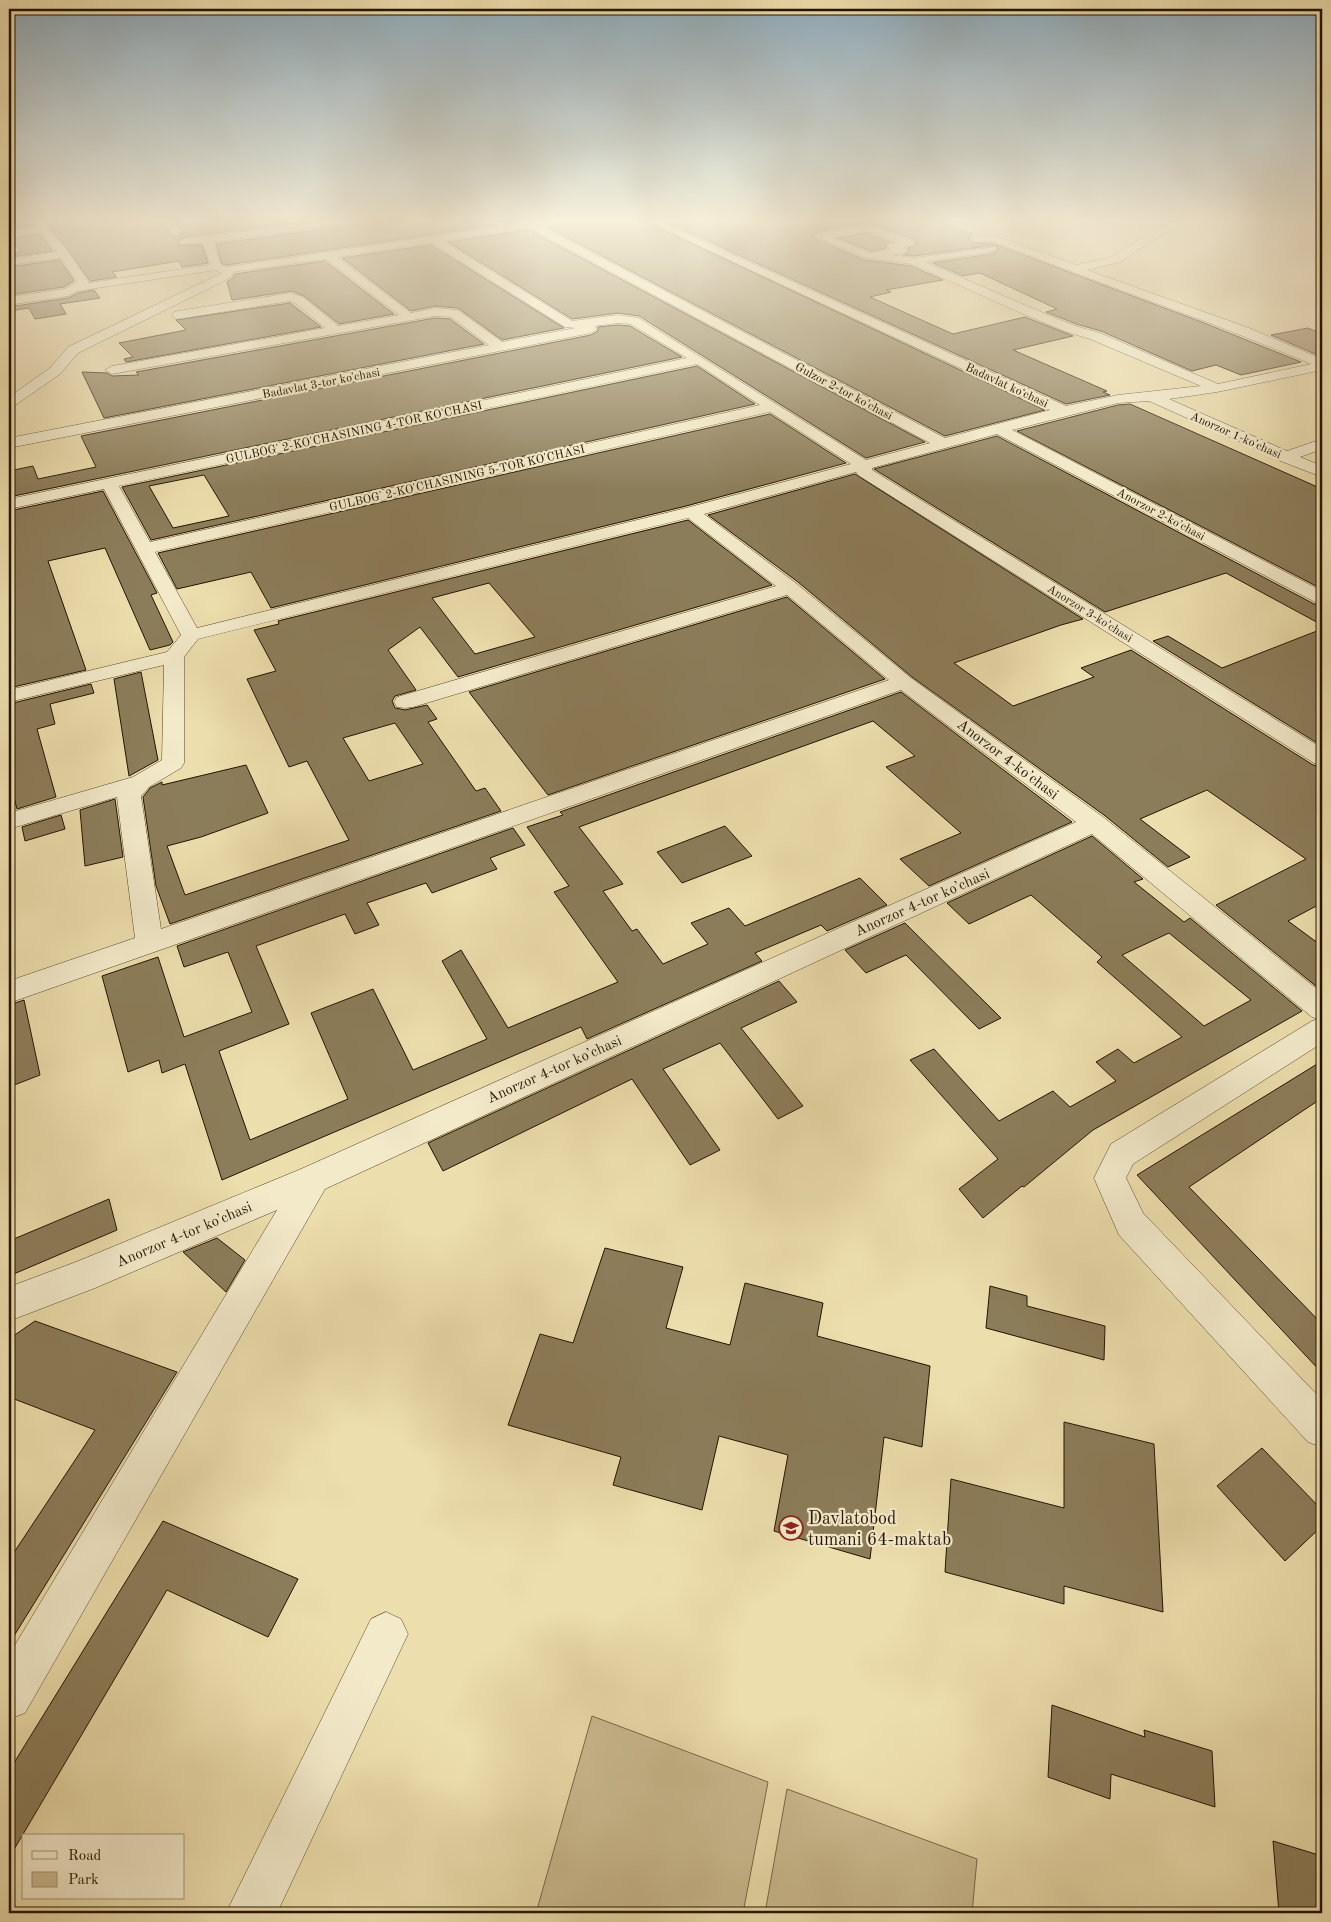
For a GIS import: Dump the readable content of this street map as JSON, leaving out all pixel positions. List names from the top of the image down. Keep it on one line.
{"streets":{"street":["Badavlat 3-tor koʼchasi","Badavlat koʻchasi","Gulzor 2-tor koʼchasi","GULBOG' 2-KO'CHASINING 4-TOR KO'CHASI","Аnorzor 1-koʼchasi","GULBOG' 2-KO'CHASINING 5-TOR KO'CHASI","Аnorzor 2-koʼchasi","Аnorzor 3-koʼchasi","Аnorzor 4-koʼchasi","Anorzor 4-tor koʼchasi"]},"crossings":[["Аnorzor 4-koʼchasi","Anorzor 4-tor koʼchasi"]],"places":{"school or university":["Davlatobod tumani 64-maktab"]},"legend":["Road","Park"]}
